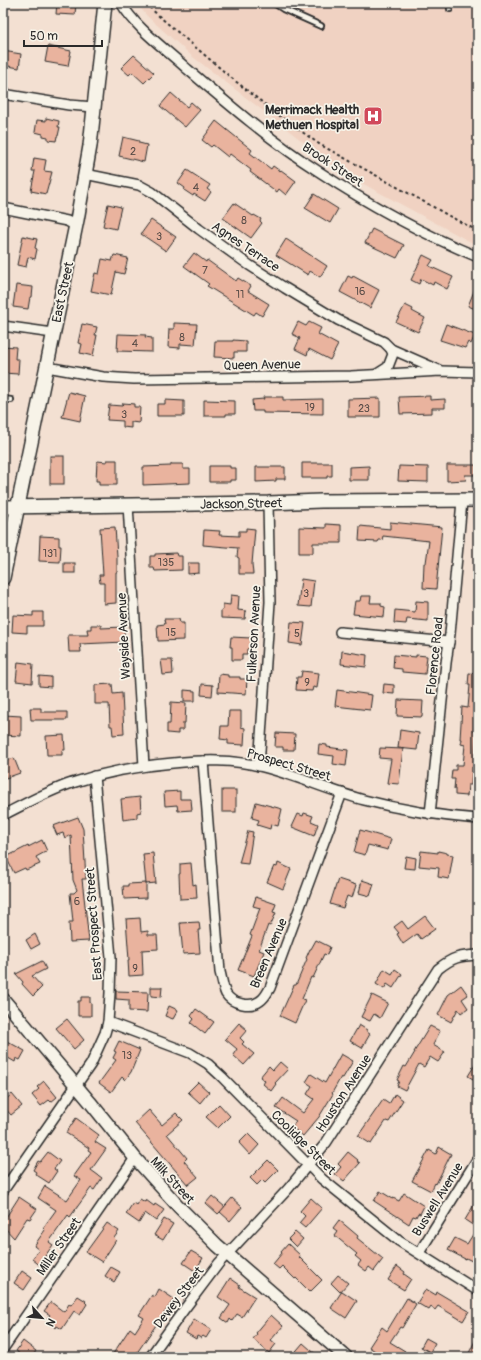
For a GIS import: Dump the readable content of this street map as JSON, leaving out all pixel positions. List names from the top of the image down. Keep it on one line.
{"streets":{"main road":["East Street","Jackson Street"],"street":["Brook Street","Agnes Terrace","Queen Avenue","Fulkerson Avenue","Wayside Avenue","Florence Road","Prospect Street","East Prospect Street","Breen Avenue","Houston Avenue","Coolidge Street","Milk Street","Buswell Avenue","Miller Street","Dewey Street"]},"crossings":[["Agnes Terrace","East Street"],["Agnes Terrace","Queen Avenue"],["East Street","Queen Avenue"],["East Street","Jackson Street"],["Jackson Street","Fulkerson Avenue"],["Jackson Street","Wayside Avenue"],["Jackson Street","Florence Road"],["Fulkerson Avenue","Prospect Street"],["Wayside Avenue","Prospect Street"],["Florence Road","Prospect Street"],["Prospect Street","East Prospect Street"],["Prospect Street","Breen Avenue"],["East Prospect Street","Coolidge Street"],["East Prospect Street","Milk Street"],["Houston Avenue","Coolidge Street"],["Houston Avenue","Milk Street"],["Houston Avenue","Dewey Street"],["Coolidge Street","Buswell Avenue"],["Milk Street","Miller Street"],["Milk Street","Dewey Street"]],"places":{"hospital":["Merrimack Health Methuen Hospital"]},"house_numbers":["2","4","8","3","7","16","11","8","4","19","23","3","131","135","3","15","5","9","6","9","13"],"scale_bar":"50 m","north":"bottom right"}
